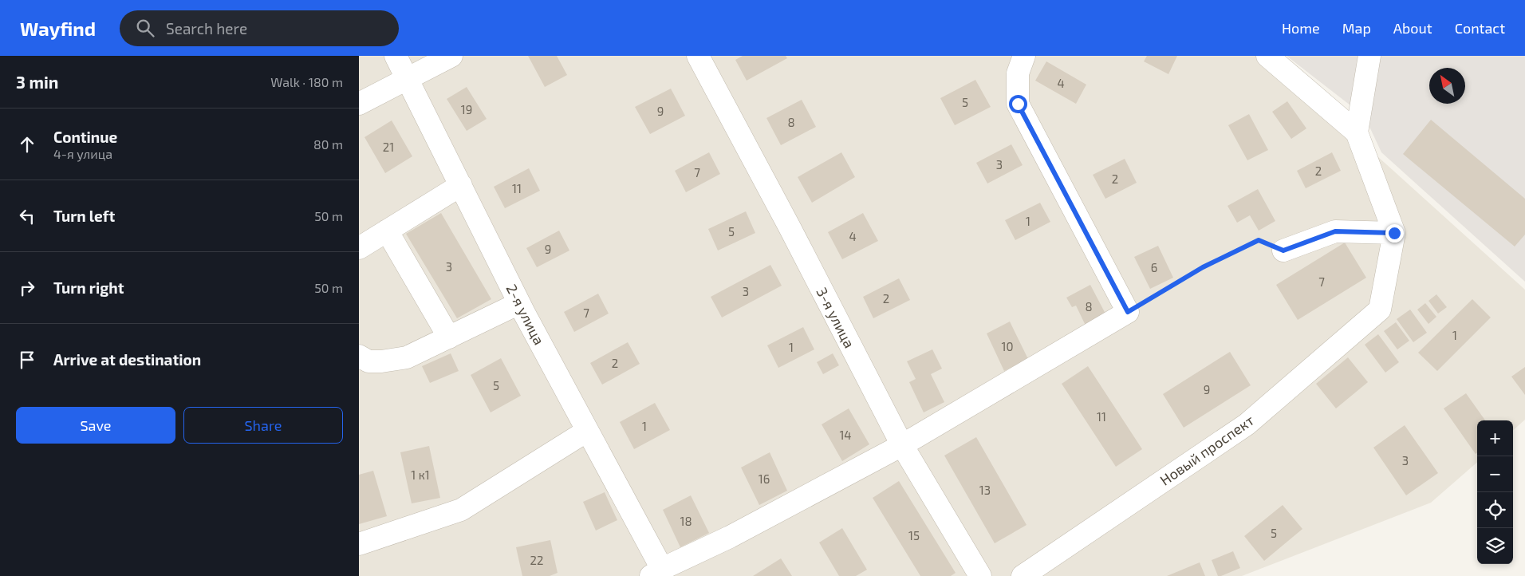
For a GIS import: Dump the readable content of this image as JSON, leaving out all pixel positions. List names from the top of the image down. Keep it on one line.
{"streets":{"street":["2-я улица","3-я улица","Новый проспект"]},"house_numbers":["4","5","19","9","8","21","3","2","7","2","11","1","5","4","9","3","6","7","3","2","8","7","1","10","1","2","5","9","11","1","14","3","1 к1","16","13","18","5","15","22"],"north":"top left","page":{"header":"Wayfind","search":"Search here","nav":["Home","Map","About","Contact"],"heading":["3 min","Walk · 180 m"],"list":[["Continue","4-я улица","80 m"],["Turn left","50 m"],["Turn right","50 m"],"Arrive at destination"],"buttons":["Save","Share"],"map_buttons":["+","−"]}}
